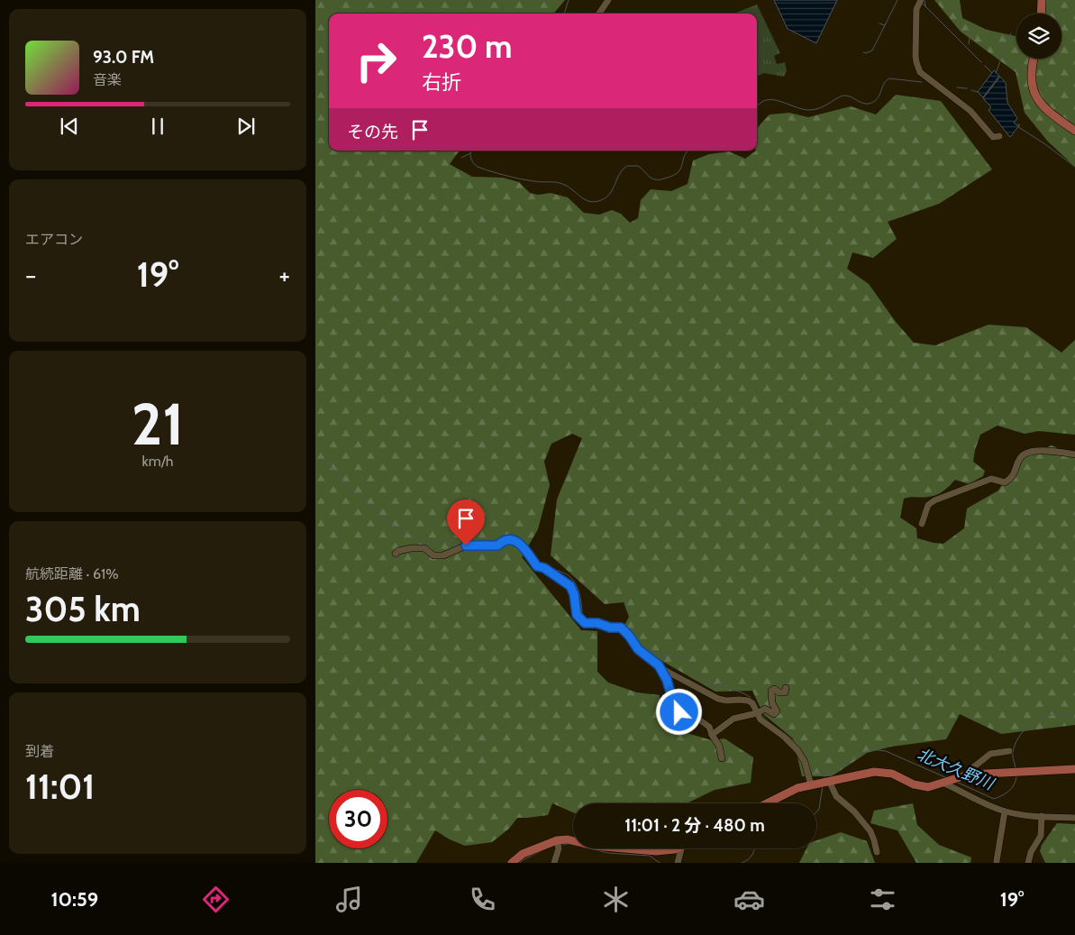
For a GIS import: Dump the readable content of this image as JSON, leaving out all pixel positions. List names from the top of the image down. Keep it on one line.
{"water":["北大久野川"],"page":{"turn":["230 m","右折"],"song":["93.0 FM","音楽"],"then":"その先","tile":["エアコン",["21","km/h"],["航続距離 · 61%","305 km"],["到着","11:01"]],"heat":["−","19°","+"],"limit":"30","trip":"11:01 · 2 分 · 480 m","tabs":["10:59","19°"]}}
